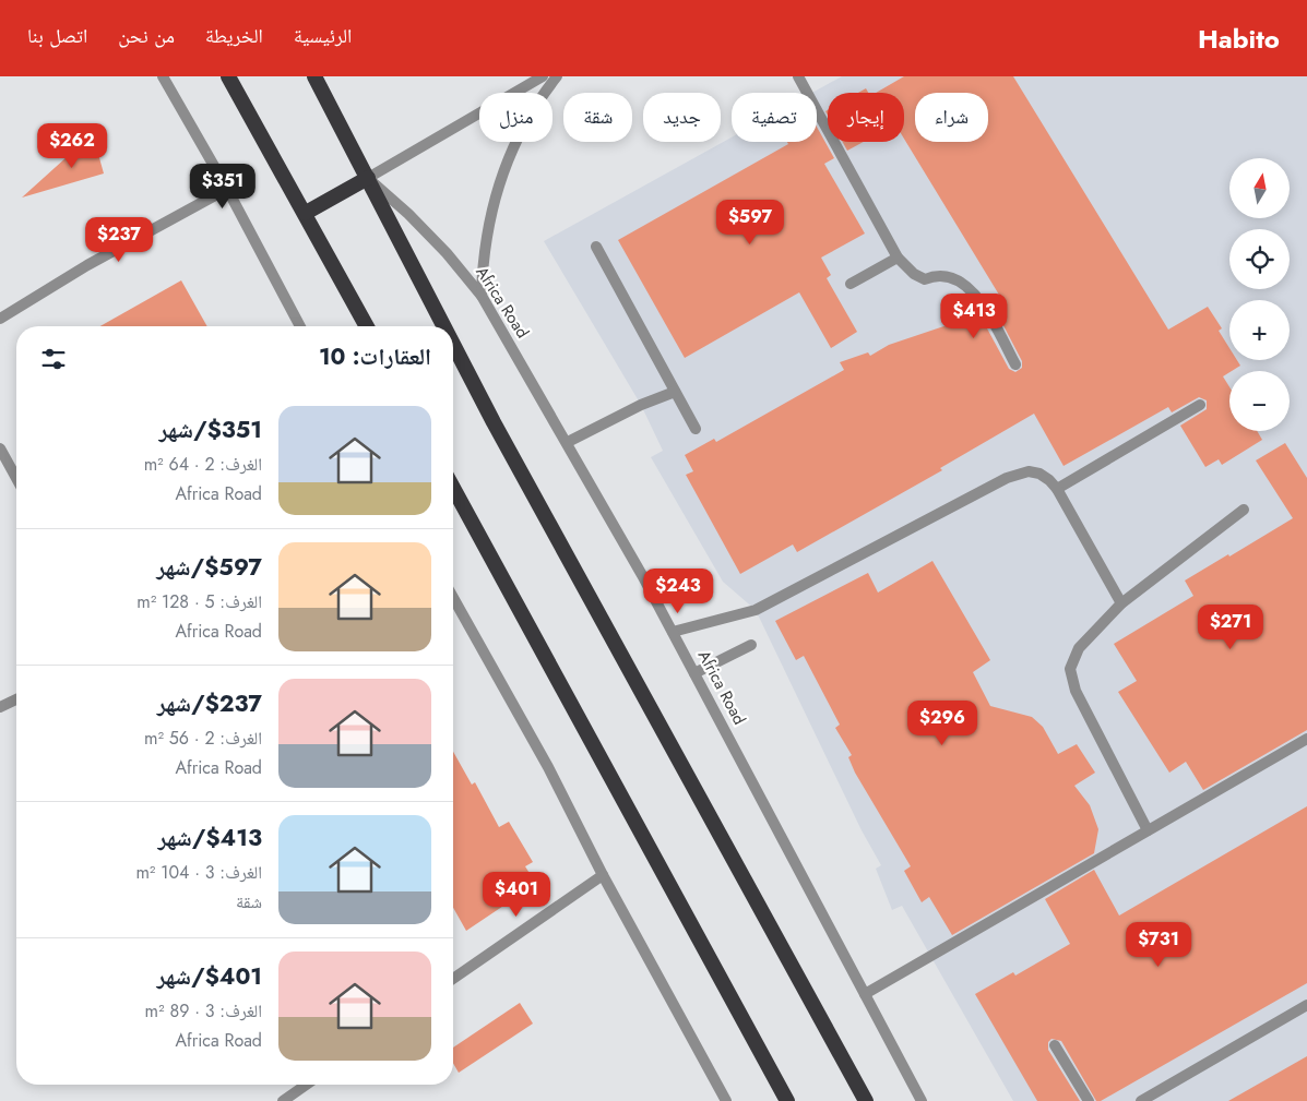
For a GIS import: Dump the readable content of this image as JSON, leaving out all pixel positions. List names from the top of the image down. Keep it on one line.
{"streets":{"highway":["Africa Road"]},"north":"top","page":{"header":"Habito","nav":["الرئيسية","الخريطة","من نحن","اتصل بنا"],"chip":["شراء","إيجار","تصفية","جديد","شقة","منزل"],"price":["$262","$351","$597","$237","$413","$243","$271","$296","$401","$731"],"map_buttons":["+","−"],"heading":"العقارات: 10","list":[{"name":"$351/شهر","note":"الغرف: 2 · 64 m² · Africa Road"},{"name":"$597/شهر","note":"الغرف: 5 · 128 m² · Africa Road"},{"name":"$237/شهر","note":"الغرف: 2 · 56 m² · Africa Road"},{"name":"$413/شهر","note":"الغرف: 3 · 104 m² · شقة"},{"name":"$401/شهر","note":"الغرف: 3 · 89 m² · Africa Road"}]}}
